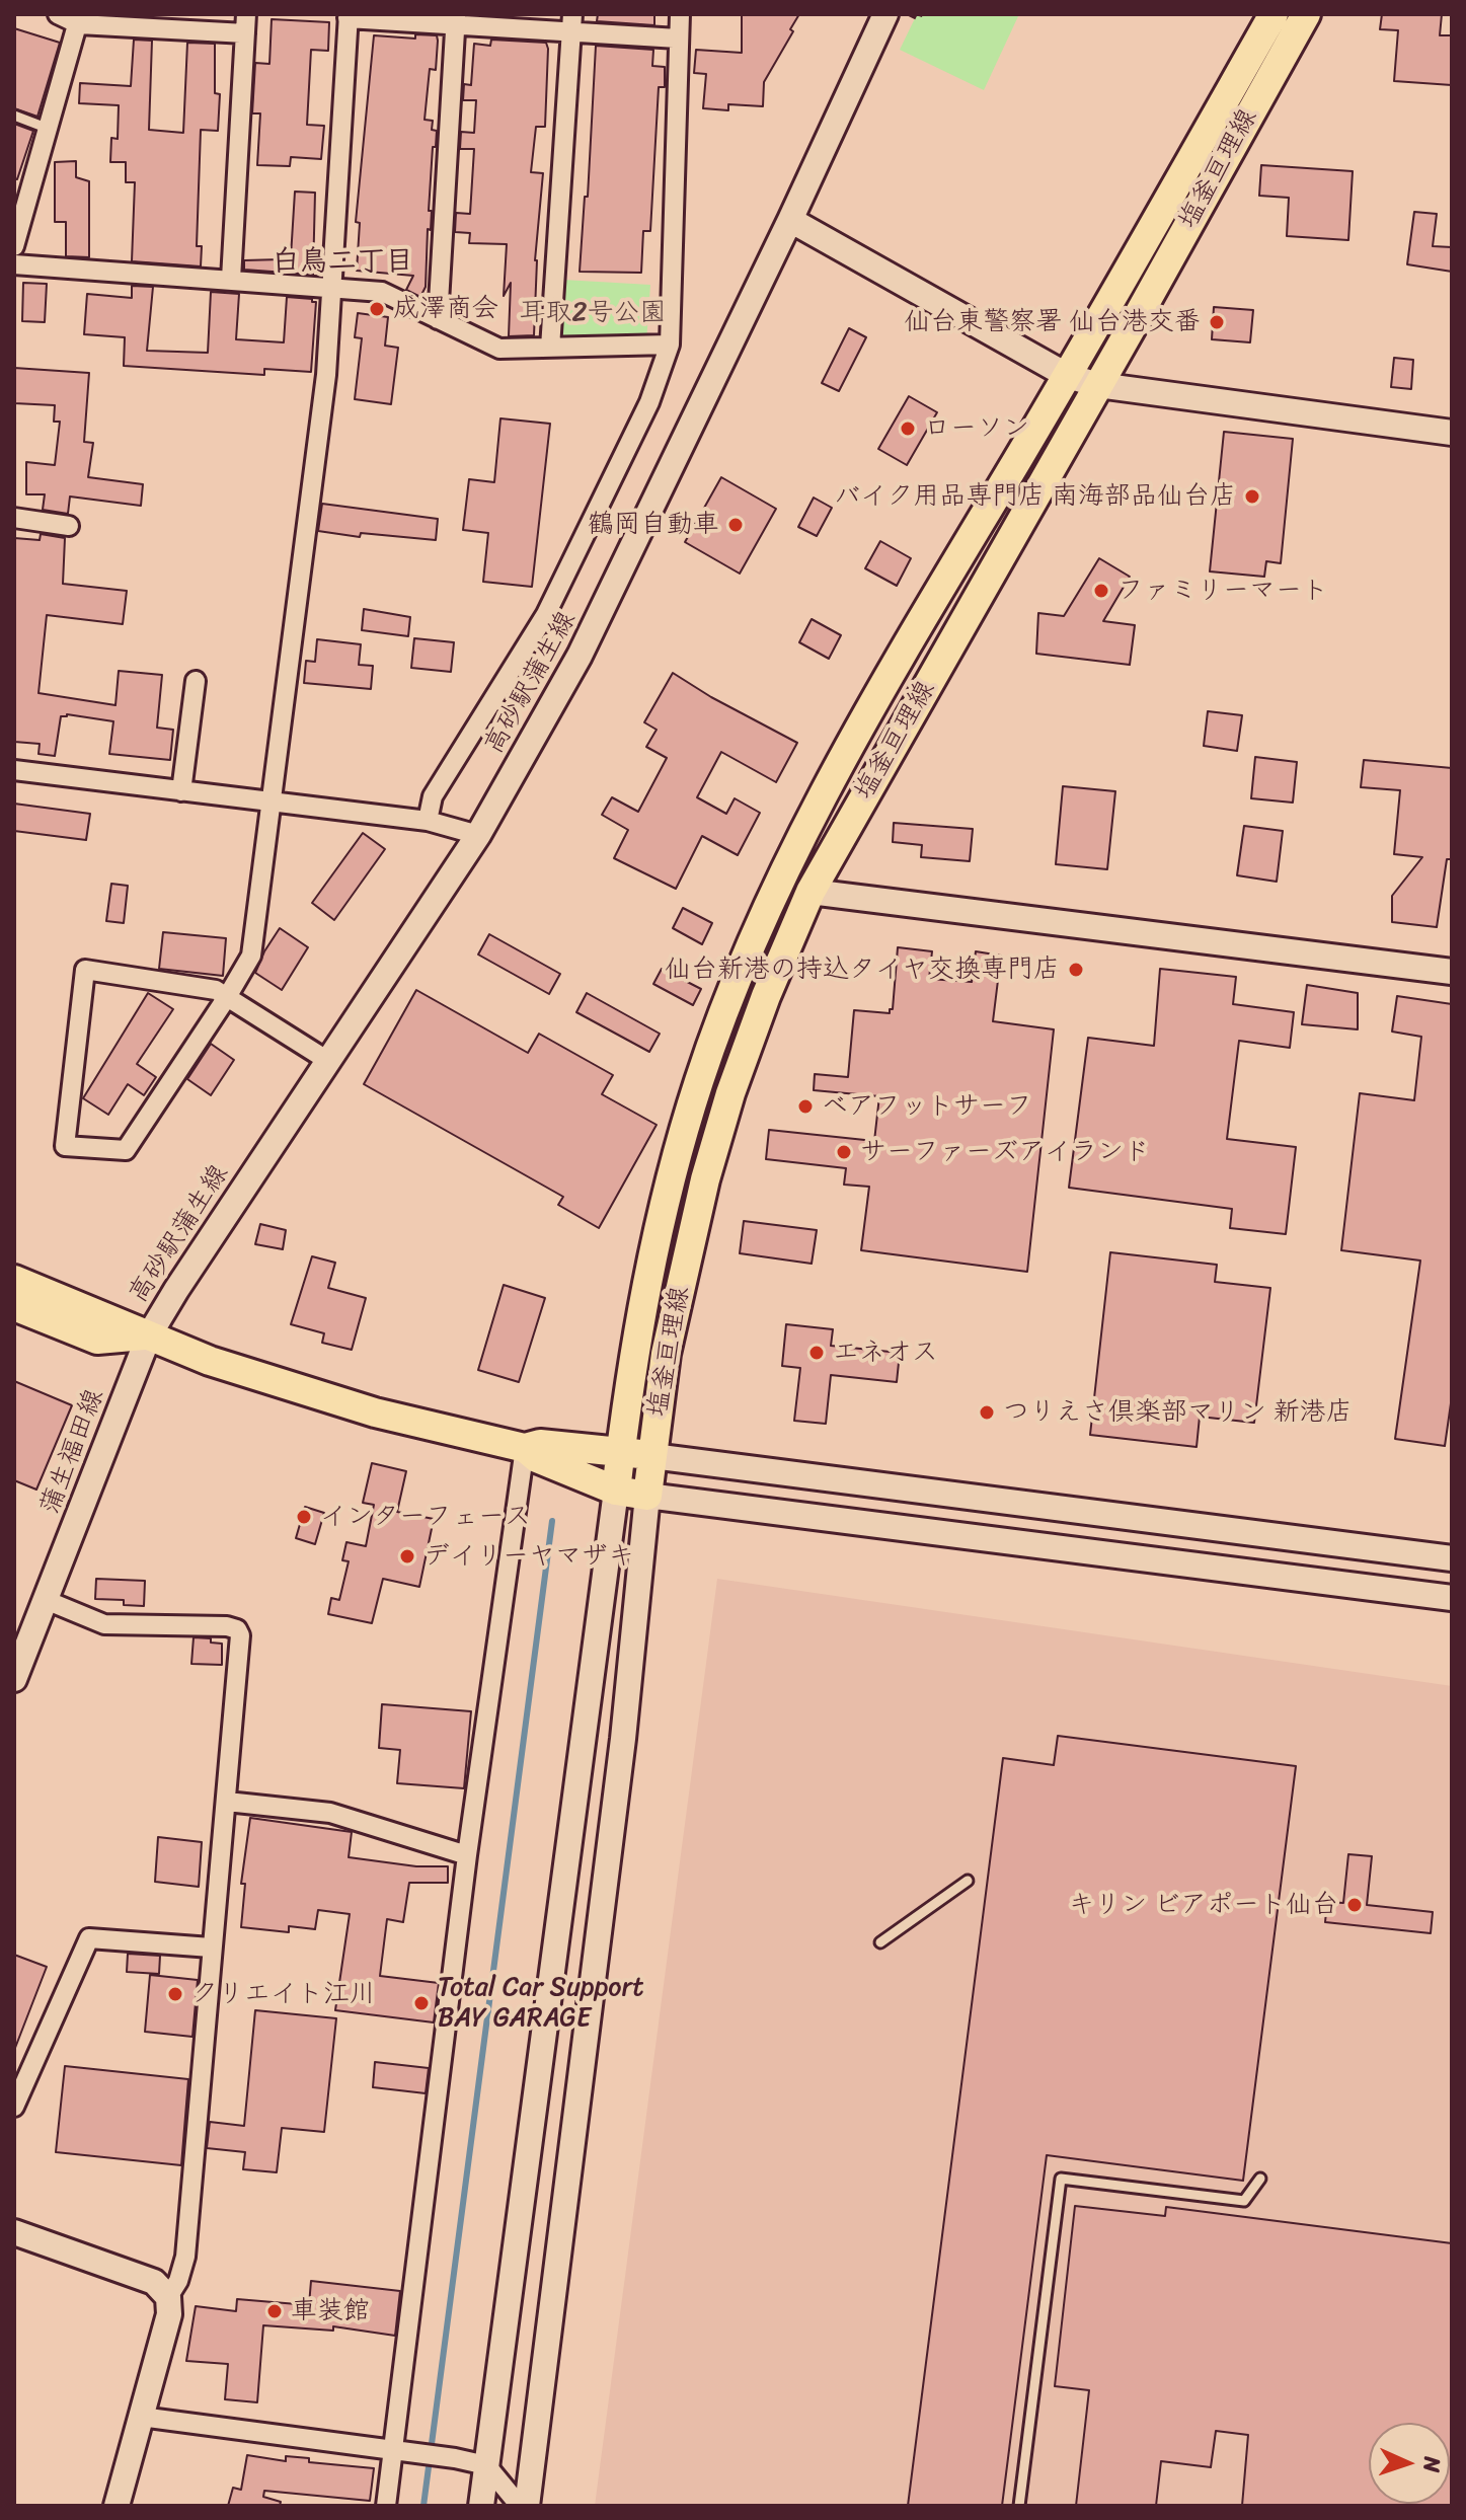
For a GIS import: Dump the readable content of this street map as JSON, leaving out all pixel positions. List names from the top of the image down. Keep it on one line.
{"streets":{"main road":["塩釜亘理線"],"street":["高砂駅蒲生線","蒲生福田線"]},"crossings":[["高砂駅蒲生線","蒲生福田線"]],"districts":["白鳥二丁目"],"parks":["耳取2号公園"],"places":["成澤商会","仙台東警察署 仙台港交番","ローソン","バイク用品専門店 南海部品仙台店","鶴岡自動車","ファミリーマート","仙台新港の持込タイヤ交換専門店","ベアフットサーフ","サーファーズアイランド","エネオス","つりえさ倶楽部マリン 新港店","インターフェース","デイリーヤマザキ","キリン ビアポート仙台","クリエイト江川","Total Car Support BAY GARAGE","車装館"],"north":"right"}
